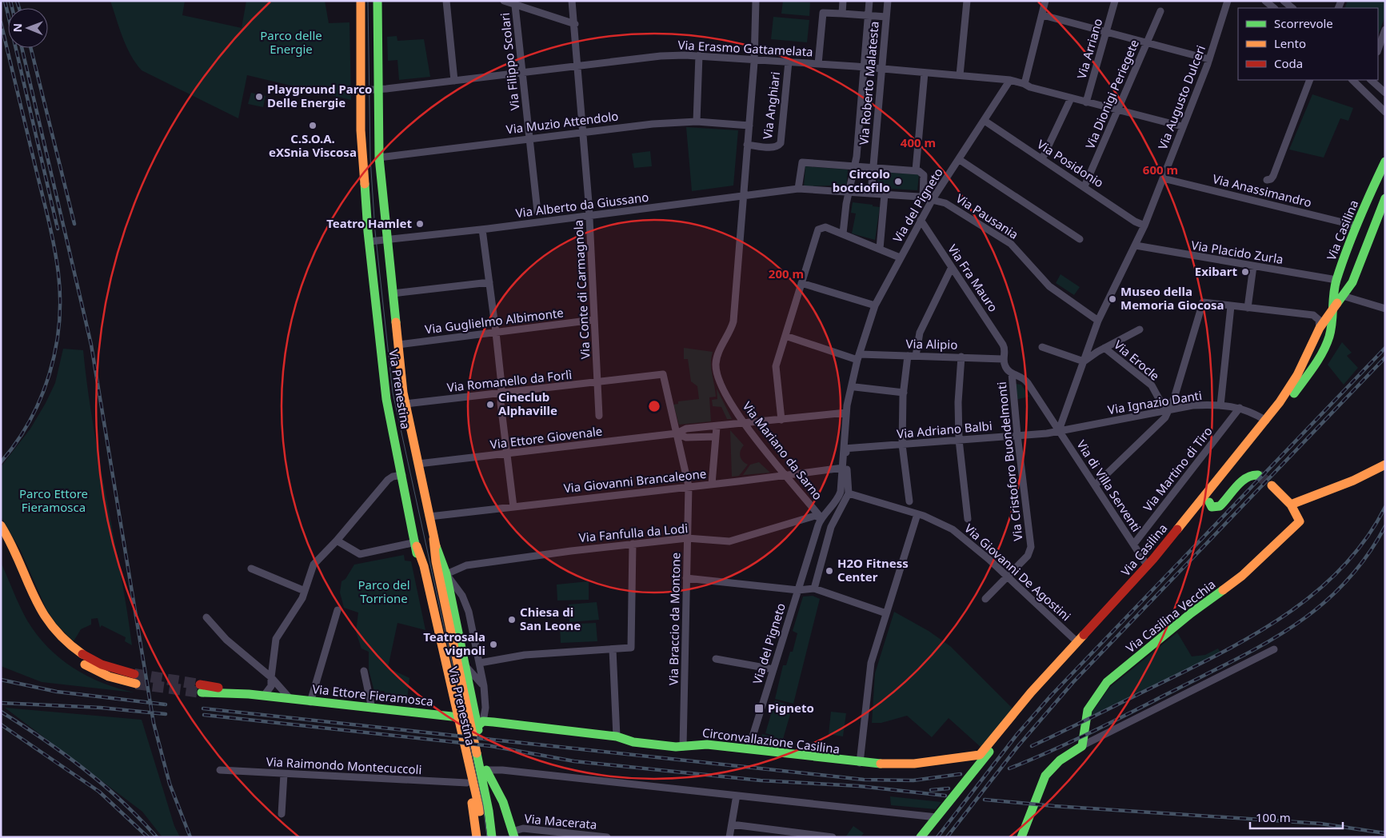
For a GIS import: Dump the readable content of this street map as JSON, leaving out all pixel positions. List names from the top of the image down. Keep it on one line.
{"streets":{"main road":["Via Casilina","Via Prenestina","Via Casilina Vecchia","Via Ettore Fieramosca","Circonvallazione Casilina"],"street":["Via Erasmo Gattamelata","Via Arriano","Via Filippo Scolari","Via Roberto Malatesta","Via Dionigi Periegete","Via Augusto Dulceri","Via Anghiari","Via Muzio Attendolo","Via Posidonio","Via Anassimandro","Via Alberto da Giussano","Via del Pigneto","Via Pausania","Via Placido Zurla","Via Fra Mauro","Via Conte di Carmagnola","Via Guglielmo Albimonte","Via Alipio","Via Erocle","Via Romanello da Forlì","Via Ignazio Danti","Via Adriano Balbi","Via Ettore Giovenale","Via Mariano da Sarno","Via Cristoforo Buondelmonti","Via Martino di Tiro","Via Giovanni Brancaleone","Via di Villa Serventi","Via Fanfulla da Lodi","Via Giovanni De Agostini","Via Braccio da Montone","Via Raimondo Montecuccoli","Via Macerata"]},"crossings":[["Via Erasmo Gattamelata","Via Filippo Scolari"],["Via Erasmo Gattamelata","Via Roberto Malatesta"],["Via Erasmo Gattamelata","Via Anghiari"],["Via Erasmo Gattamelata","Via del Pigneto"],["Via Erasmo Gattamelata","Via Conte di Carmagnola"],["Via Erasmo Gattamelata","Via Prenestina"],["Via Filippo Scolari","Via Muzio Attendolo"],["Via Roberto Malatesta","Via Alberto da Giussano"],["Via Roberto Malatesta","Via Pausania"],["Via Dionigi Periegete","Via Posidonio"],["Via Augusto Dulceri","Via Posidonio"],["Via Augusto Dulceri","Via Anassimandro"],["Via Augusto Dulceri","Via Pausania"],["Via Augusto Dulceri","Via Placido Zurla"],["Via Augusto Dulceri","Via Ignazio Danti"],["Via Augusto Dulceri","Via Adriano Balbi"],["Via Augusto Dulceri","Via di Villa Serventi"],["Via Muzio Attendolo","Via Conte di Carmagnola"],["Via Muzio Attendolo","Via Prenestina"],["Via Posidonio","Via del Pigneto"],["Via Anassimandro","Via Casilina"],["Via Alberto da Giussano","Via Pausania"],["Via Alberto da Giussano","Via Conte di Carmagnola"],["Via Alberto da Giussano","Via Prenestina"],["Via Alberto da Giussano","Via Mariano da Sarno"],["Via del Pigneto","Via Pausania"],["Via del Pigneto","Via Fra Mauro"],["Via del Pigneto","Via Alipio"],["Via del Pigneto","Via Adriano Balbi"],["Via del Pigneto","Via Ettore Giovenale"],["Via del Pigneto","Via Mariano da Sarno"],["Via del Pigneto","Via Giovanni Brancaleone"],["Via del Pigneto","Via Fanfulla da Lodi"],["Via del Pigneto","Via Giovanni De Agostini"],["Via del Pigneto","Circonvallazione Casilina"],["Via Casilina","Via Placido Zurla"],["Via Casilina","Via Ignazio Danti"],["Via Casilina","Via di Villa Serventi"],["Via Casilina","Via Giovanni De Agostini"],["Via Casilina","Circonvallazione Casilina"],["Via Fra Mauro","Via Alipio"],["Via Conte di Carmagnola","Via Guglielmo Albimonte"],["Via Conte di Carmagnola","Via Romanello da Forlì"],["Via Guglielmo Albimonte","Via Prenestina"],["Via Erocle","Via Ignazio Danti"],["Via Romanello da Forlì","Via Prenestina"],["Via Romanello da Forlì","Via Braccio da Montone"],["Via Prenestina","Via Ettore Giovenale"],["Via Prenestina","Via Giovanni Brancaleone"],["Via Prenestina","Via Fanfulla da Lodi"],["Via Prenestina","Via Ettore Fieramosca"],["Via Prenestina","Circonvallazione Casilina"],["Via Prenestina","Via Raimondo Montecuccoli"],["Via Ignazio Danti","Via Adriano Balbi"],["Via Ignazio Danti","Via Martino di Tiro"],["Via Ignazio Danti","Via di Villa Serventi"],["Via Adriano Balbi","Via Cristoforo Buondelmonti"],["Via Adriano Balbi","Via di Villa Serventi"],["Via Ettore Giovenale","Via Mariano da Sarno"],["Via Ettore Giovenale","Via Braccio da Montone"],["Via Mariano da Sarno","Via Giovanni Brancaleone"],["Via Mariano da Sarno","Via Fanfulla da Lodi"],["Via Cristoforo Buondelmonti","Via di Villa Serventi"],["Via Cristoforo Buondelmonti","Via Giovanni De Agostini"],["Via Martino di Tiro","Via di Villa Serventi"],["Via Giovanni Brancaleone","Via Braccio da Montone"],["Via Fanfulla da Lodi","Via Braccio da Montone"],["Via Braccio da Montone","Circonvallazione Casilina"]],"parks":["Parco delle Energie","Parco Ettore Fieramosca","Parco del Torrione"],"places":{"other":["Playground Parco Delle Energie","C.S.O.A. eXSnia Viscosa","Circolo bocciofilo","Teatro Hamlet","Exibart","Museo della Memoria Giocosa","Cineclub Alphaville","H2O Fitness Center","Chiesa di San Leone","Teatrosala vignoli"],"transit":["Pigneto"]},"legend":["Scorrevole","Lento","Coda"],"scale_bar":"100 m","north":"left","rings":["400 m","600 m","200 m"]}
